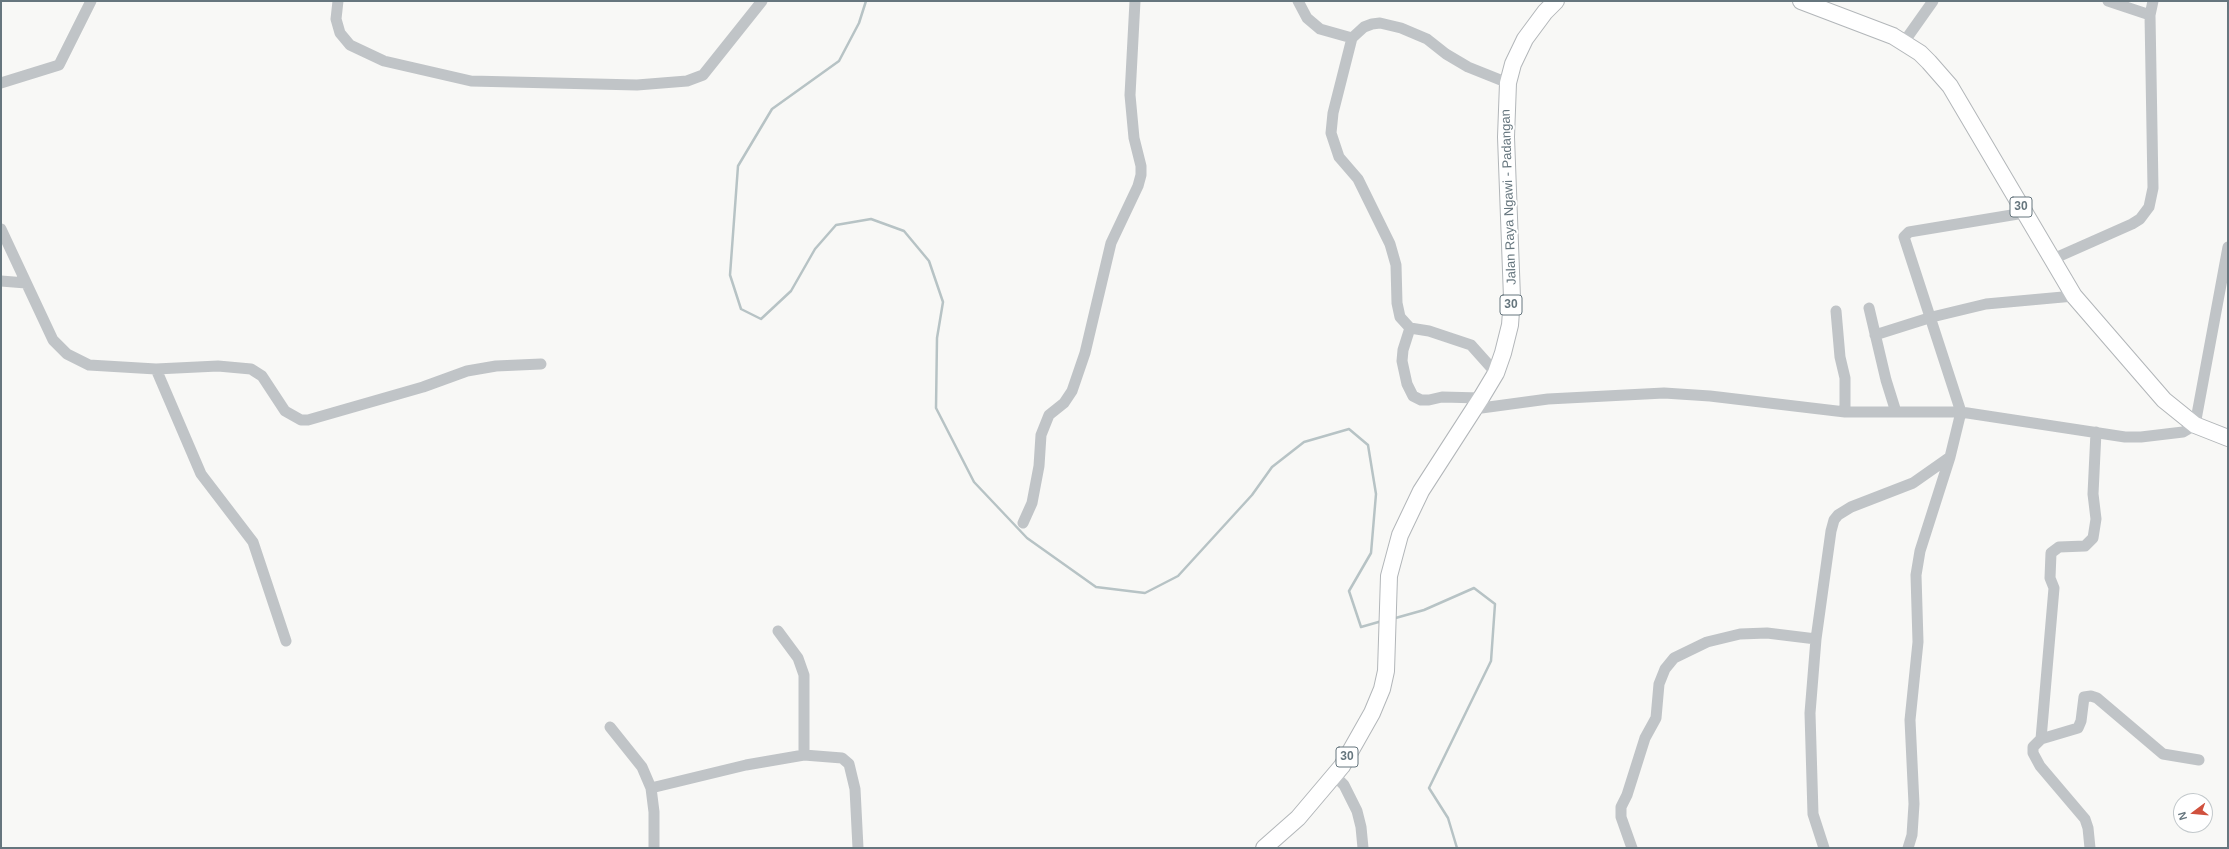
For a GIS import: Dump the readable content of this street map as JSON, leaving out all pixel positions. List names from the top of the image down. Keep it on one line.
{"streets":{"highway":["Jalan Raya Ngawi - Padangan","30"]},"crossings":[["Jalan Raya Ngawi - Padangan","30"]],"north":"left"}
